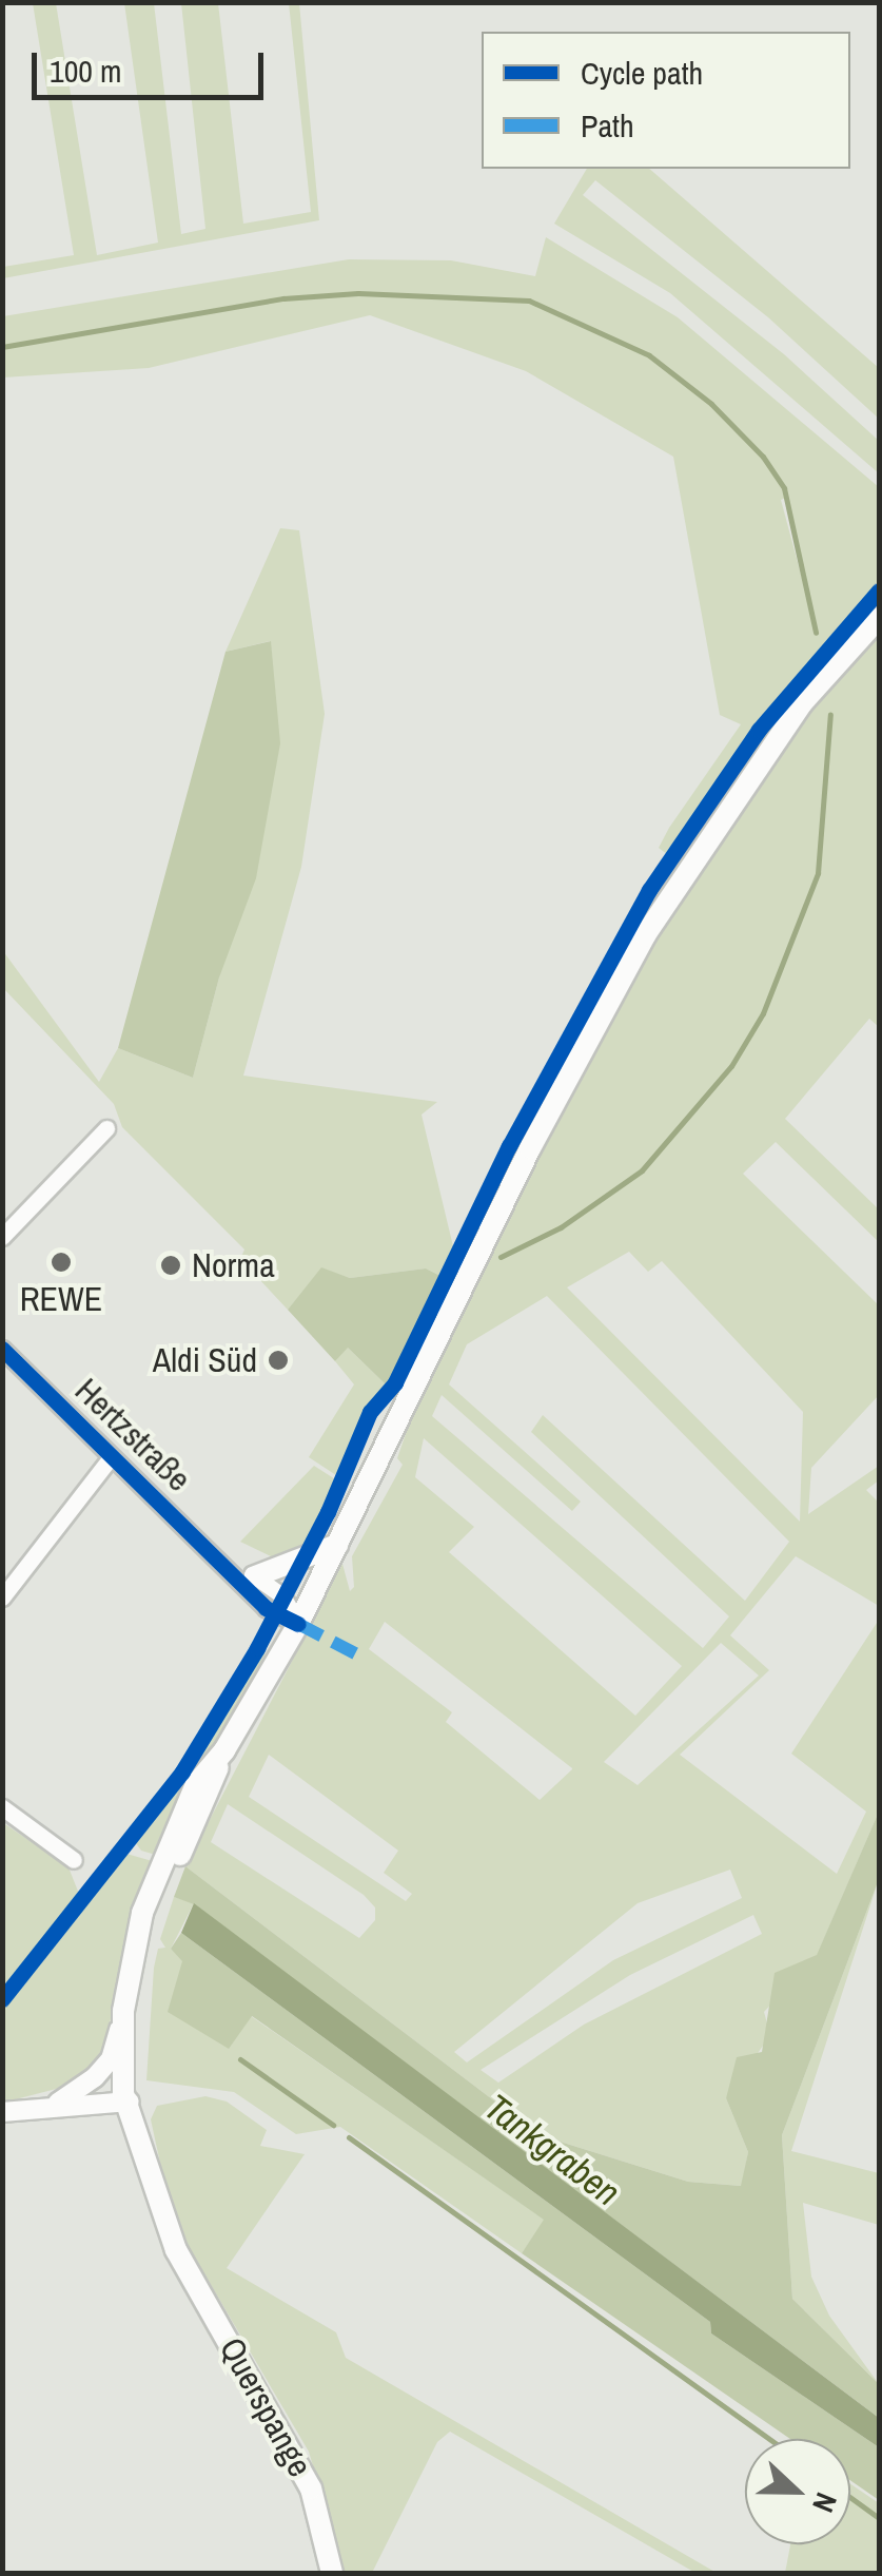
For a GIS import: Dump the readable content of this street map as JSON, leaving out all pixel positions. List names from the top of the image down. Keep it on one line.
{"streets":{"main road":["Querspange"],"street":["Hertzstraße"]},"water":["Tankgraben"],"places":["REWE","Norma","Aldi Süd"],"legend":["Cycle path","Path"],"scale_bar":"100 m","north":"right"}
